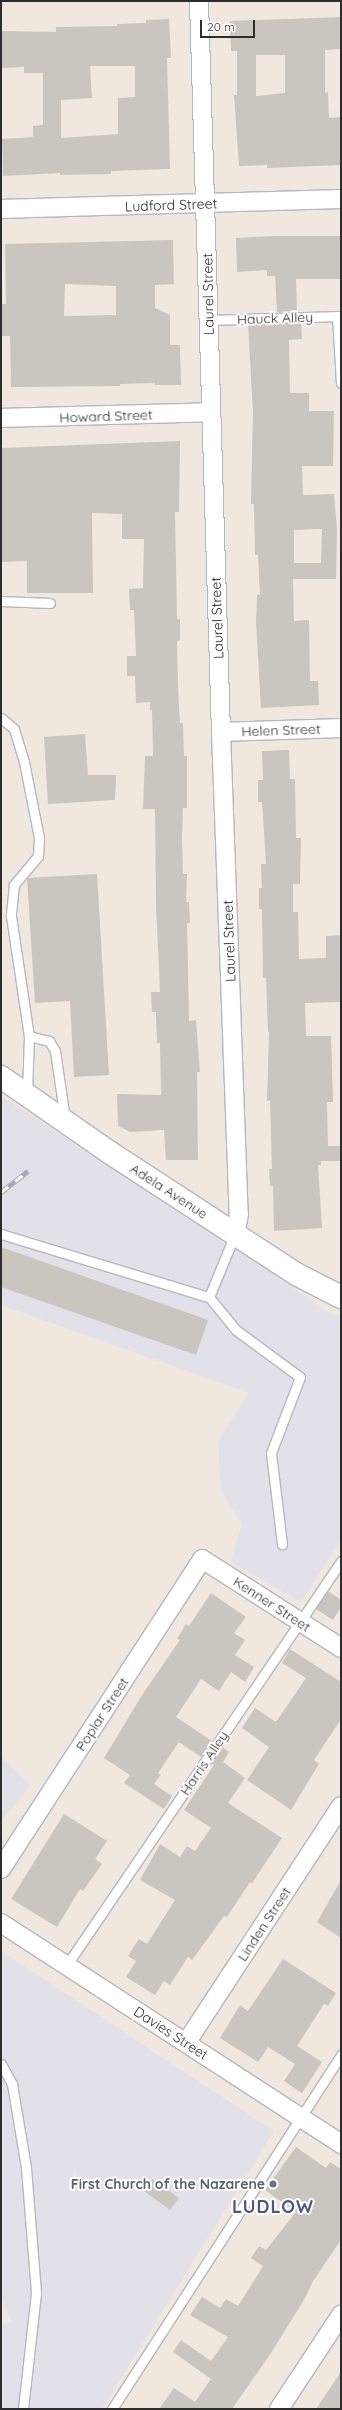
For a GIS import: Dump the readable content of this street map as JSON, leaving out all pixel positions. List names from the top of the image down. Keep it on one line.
{"streets":{"street":["Ludford Street","Laurel Street","Howard Street","Helen Street","Adela Avenue","Kenner Street","Poplar Street","Linden Street","Davies Street"],"lane":["Hauck Alley","Harris Alley"]},"crossings":[["Ludford Street","Laurel Street"],["Laurel Street","Hauck Alley"],["Laurel Street","Howard Street"],["Laurel Street","Helen Street"],["Laurel Street","Adela Avenue"],["Kenner Street","Poplar Street"],["Kenner Street","Harris Alley"],["Harris Alley","Davies Street"],["Linden Street","Davies Street"]],"districts":["LUDLOW"],"places":["First Church of the Nazarene"],"scale_bar":"20 m"}
